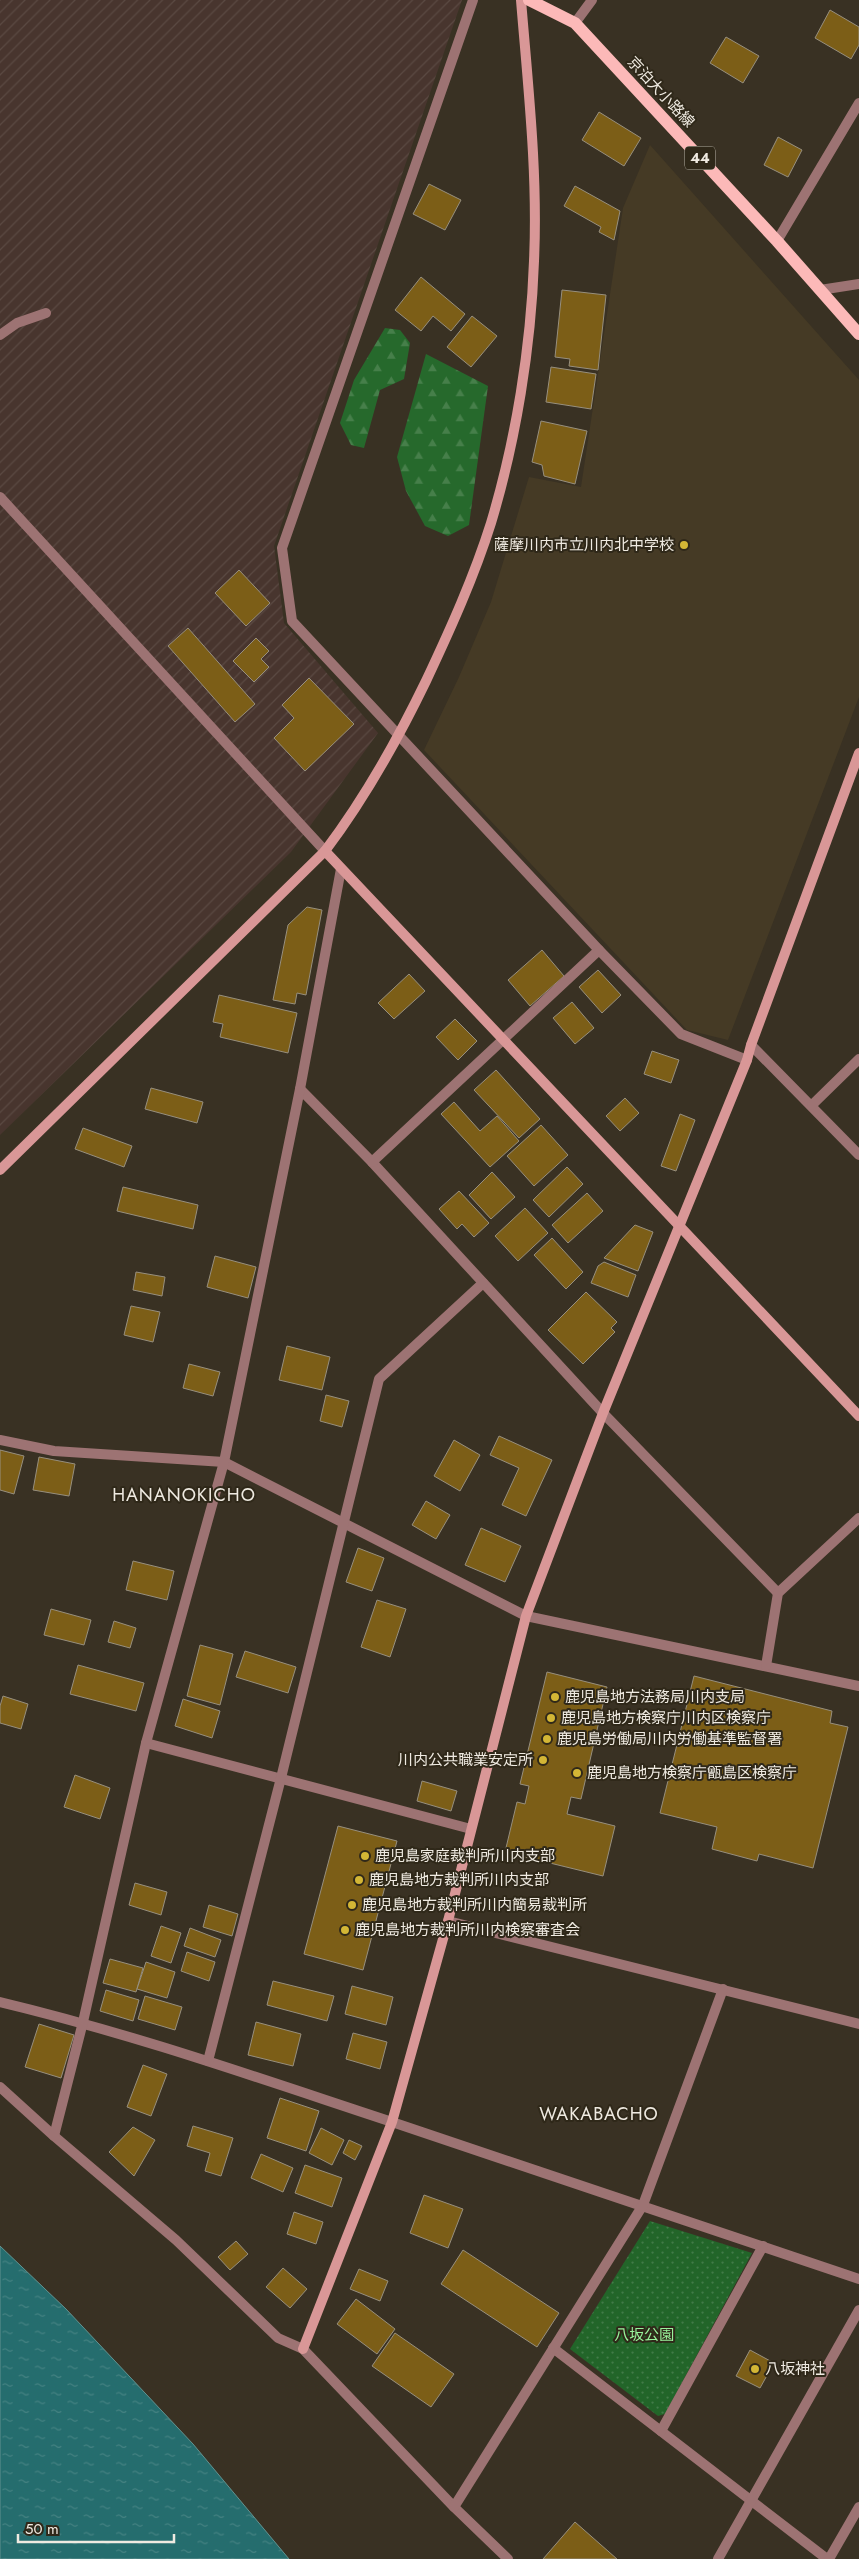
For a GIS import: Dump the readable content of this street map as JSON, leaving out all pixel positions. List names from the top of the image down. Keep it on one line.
{"streets":{"main road":["京泊大小路線","44"]},"districts":["HANANOKICHO","WAKABACHO"],"parks":["八坂公園"],"places":["薩摩川内市立川内北中学校","鹿児島地方法務局川内支局","鹿児島地方検察庁川内区検察庁","鹿児島労働局川内労働基準監督署","川内公共職業安定所","鹿児島地方検察庁甑島区検察庁","鹿児島家庭裁判所川内支部","鹿児島地方裁判所川内支部","鹿児島地方裁判所川内簡易裁判所","鹿児島地方裁判所川内検察審査会","八坂神社"],"scale_bar":"50 m"}
